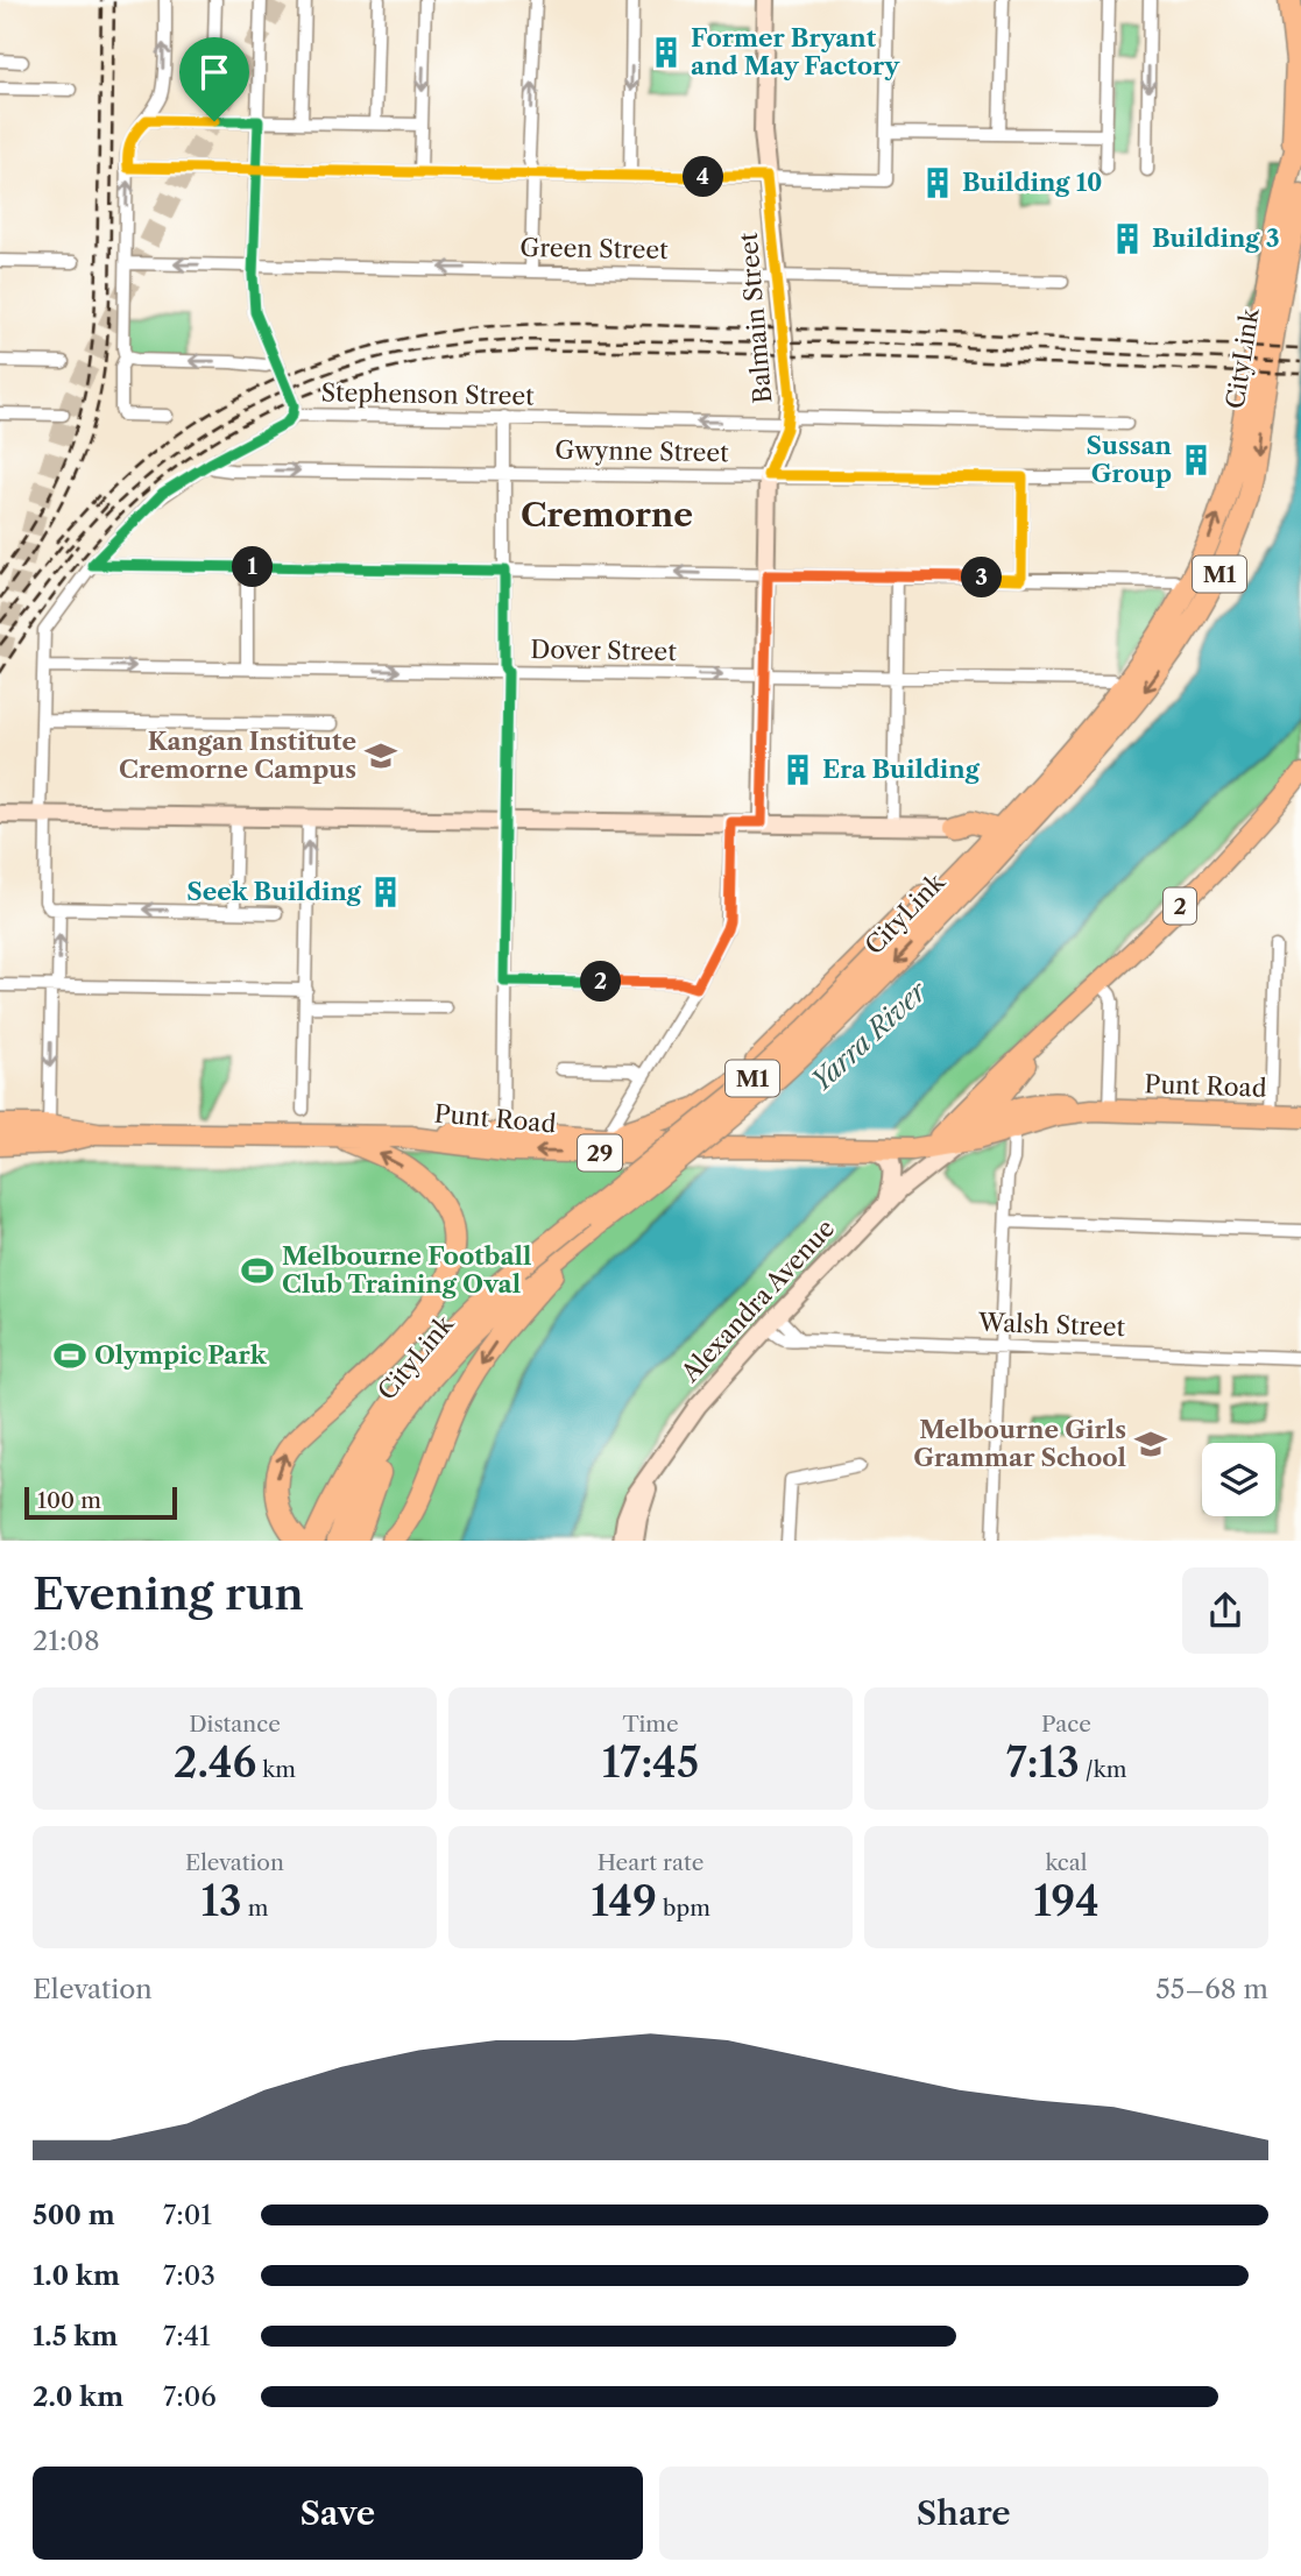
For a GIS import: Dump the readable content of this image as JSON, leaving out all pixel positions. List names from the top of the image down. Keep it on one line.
{"streets":{"highway":["CityLink","M1","2","Punt Road","29","Alexandra Avenue"],"street":["Green Street","Balmain Street","Stephenson Street","Gwynne Street","Dover Street","Walsh Street"]},"crossings":[["Green Street","Balmain Street"],["Balmain Street","Stephenson Street"],["Balmain Street","Gwynne Street"],["Balmain Street","Dover Street"],["CityLink","M1"],["Stephenson Street","Gwynne Street"],["Stephenson Street","Dover Street"],["Punt Road","Alexandra Avenue"],["Alexandra Avenue","Walsh Street"]],"districts":["Cremorne"],"water":["Yarra River"],"places":{"building":["Former Bryant and May Factory","Building 10","Building 3","Sussan Group","Era Building","Seek Building"],"school or university":["Kangan Institute Cremorne Campus","Melbourne Girls Grammar School"],"sports":["Melbourne Football Club Training Oval","Olympic Park"]},"scale_bar":"100 m","page":{"pins":["4","1","3","2"],"scale":"100 m","heading":["Evening run","21:08"],"stats":[["Distance","2.46 km"],["Time","17:45"],["Pace","7:13 /km"],["Elevation","13 m"],["Heart rate","149 bpm"],["kcal","194"]],"chart":["Elevation","55–68 m"],"list":[{"name":"500 m","note":"7:01"},{"name":"1.0 km","note":"7:03"},{"name":"1.5 km","note":"7:41"},{"name":"2.0 km","note":"7:06"}],"buttons":["Save","Share"]}}
